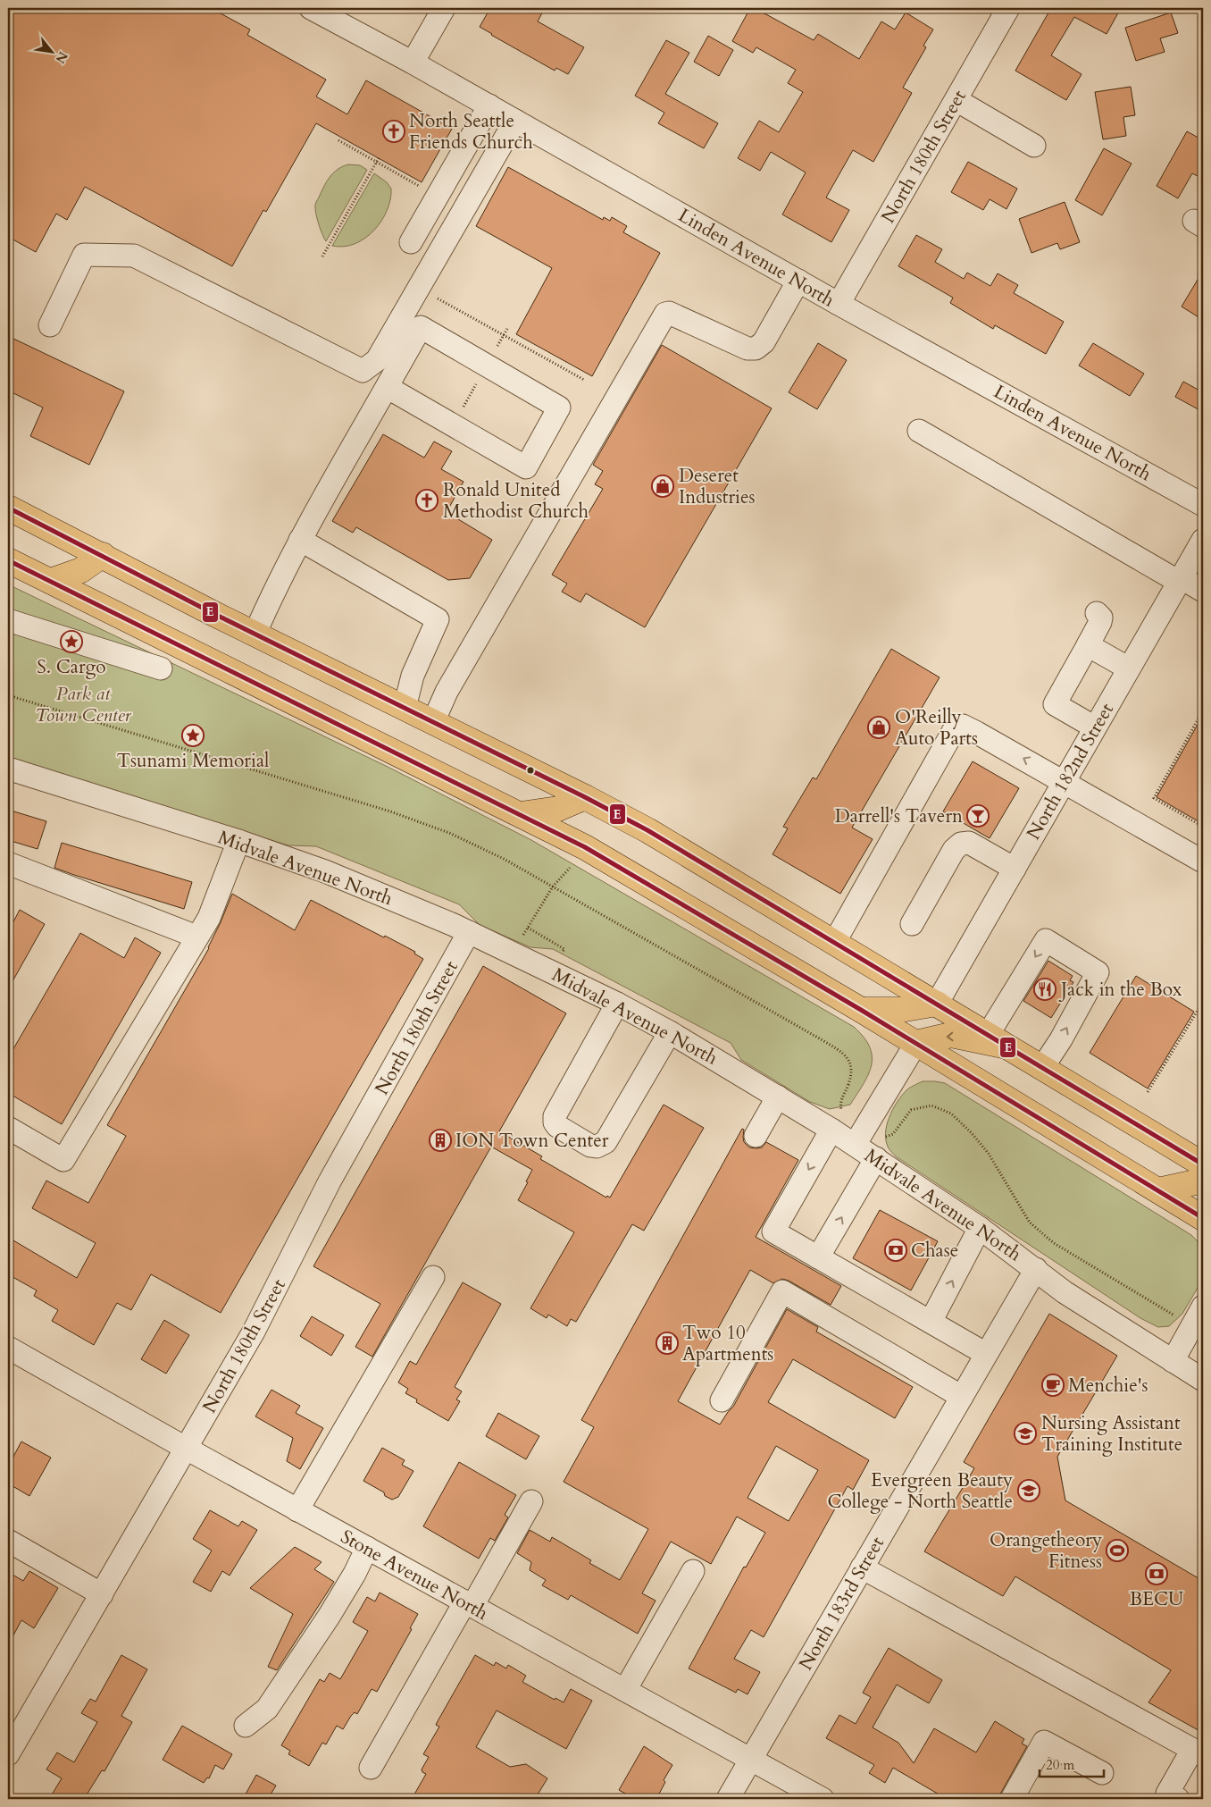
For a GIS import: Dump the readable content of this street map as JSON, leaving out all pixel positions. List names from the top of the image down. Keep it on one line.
{"streets":{"street":["North 180th Street","Linden Avenue North","North 182nd Street","Midvale Avenue North","Stone Avenue North","North 183rd Street"]},"crossings":[["North 180th Street","Linden Avenue North"],["North 180th Street","Midvale Avenue North"],["North 180th Street","Stone Avenue North"],["Midvale Avenue North","North 183rd Street"],["Stone Avenue North","North 183rd Street"]],"parks":["Park at Town Center"],"places":{"church":["North Seattle Friends Church","Ronald United Methodist Church"],"shop":["Deseret Industries","O'Reilly Auto Parts"],"place":["S. Cargo","Tsunami Memorial"],"bar":["Darrell's Tavern"],"restaurant":["Jack in the Box"],"building":["ION Town Center","Two 10 Apartments"],"bank":["Chase","BECU"],"cafe":["Menchie's"],"school or university":["Nursing Assistant Training Institute","Evergreen Beauty College - North Seattle"],"sports":["Orangetheory Fitness"]},"lines":["transit line E"],"scale_bar":"20 m","north":"bottom right"}
